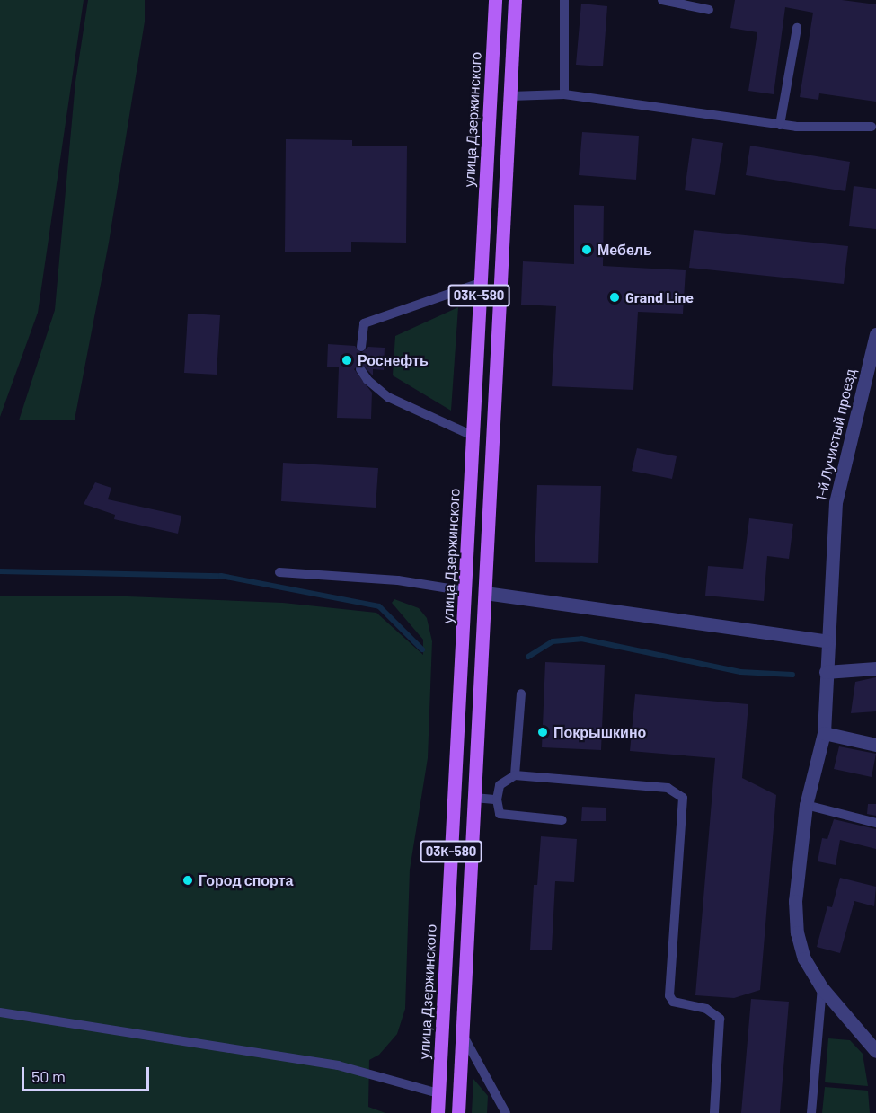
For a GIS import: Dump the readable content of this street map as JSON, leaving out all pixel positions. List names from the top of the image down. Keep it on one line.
{"streets":{"main road":["улица Дзержинского","03К-580"],"street":["1-й Лучистый проезд"]},"crossings":[["улица Дзержинского","03К-580"]],"places":["Мебель","Grand Line","Роснефть","Покрышкино","Город спорта"],"scale_bar":"50 m"}
